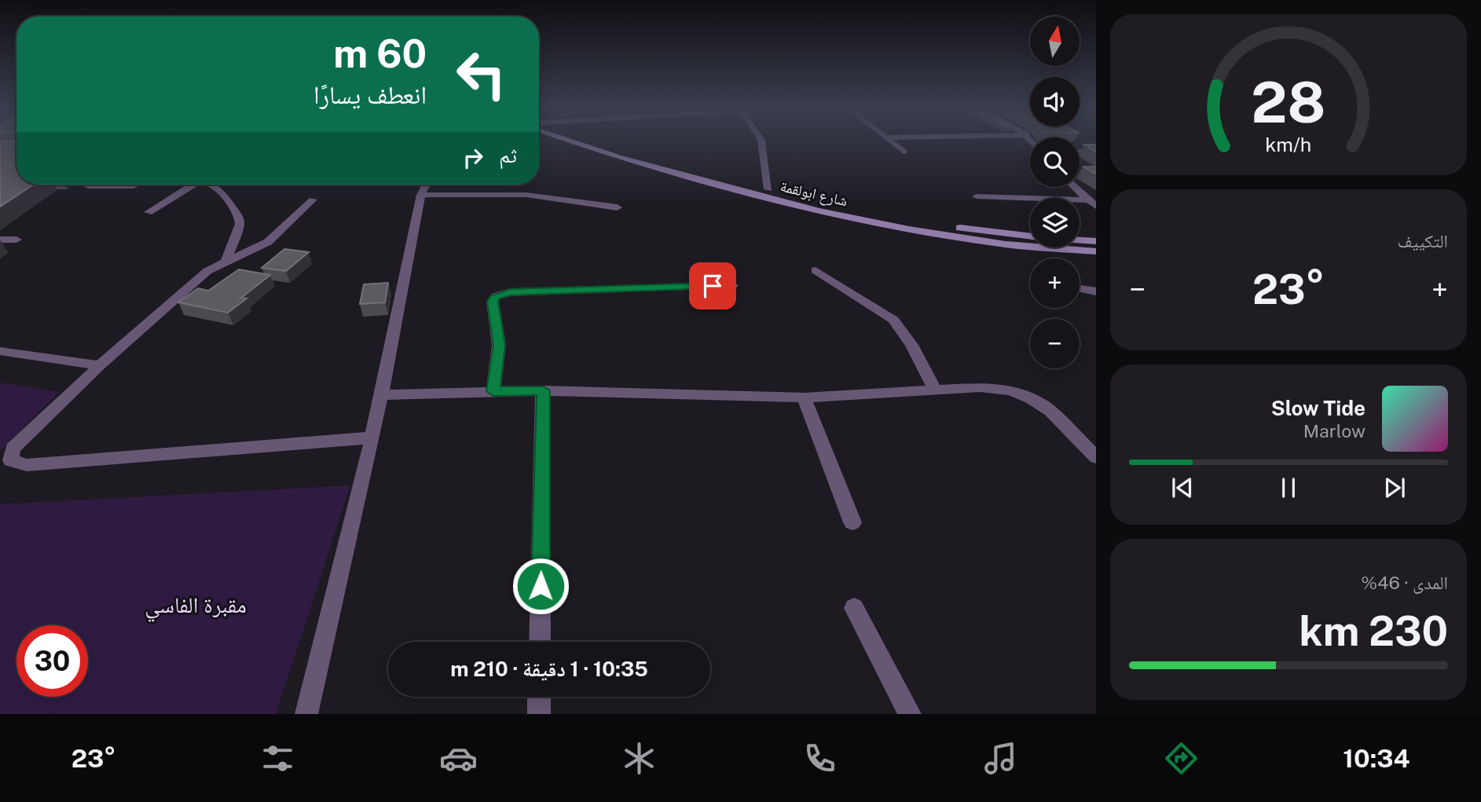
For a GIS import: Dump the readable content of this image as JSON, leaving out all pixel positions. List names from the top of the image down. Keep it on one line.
{"streets":{"street":["شارع ابولقمة"]},"parks":["مقبرة الفاسي"],"north":"top","page":{"map_buttons":["+","−"],"turn":["60 m","انعطف يسارًا"],"then":"ثم","tile":["التكييف",["المدى · 46%","230 km"]],"heat":["−","23°","+"],"song":["Slow Tide","Marlow"],"limit":"30","trip":"10:35 · 1 دقيقة · 210 m","tabs":["10:34","23°"],"gauge":["28","km/h"]}}
